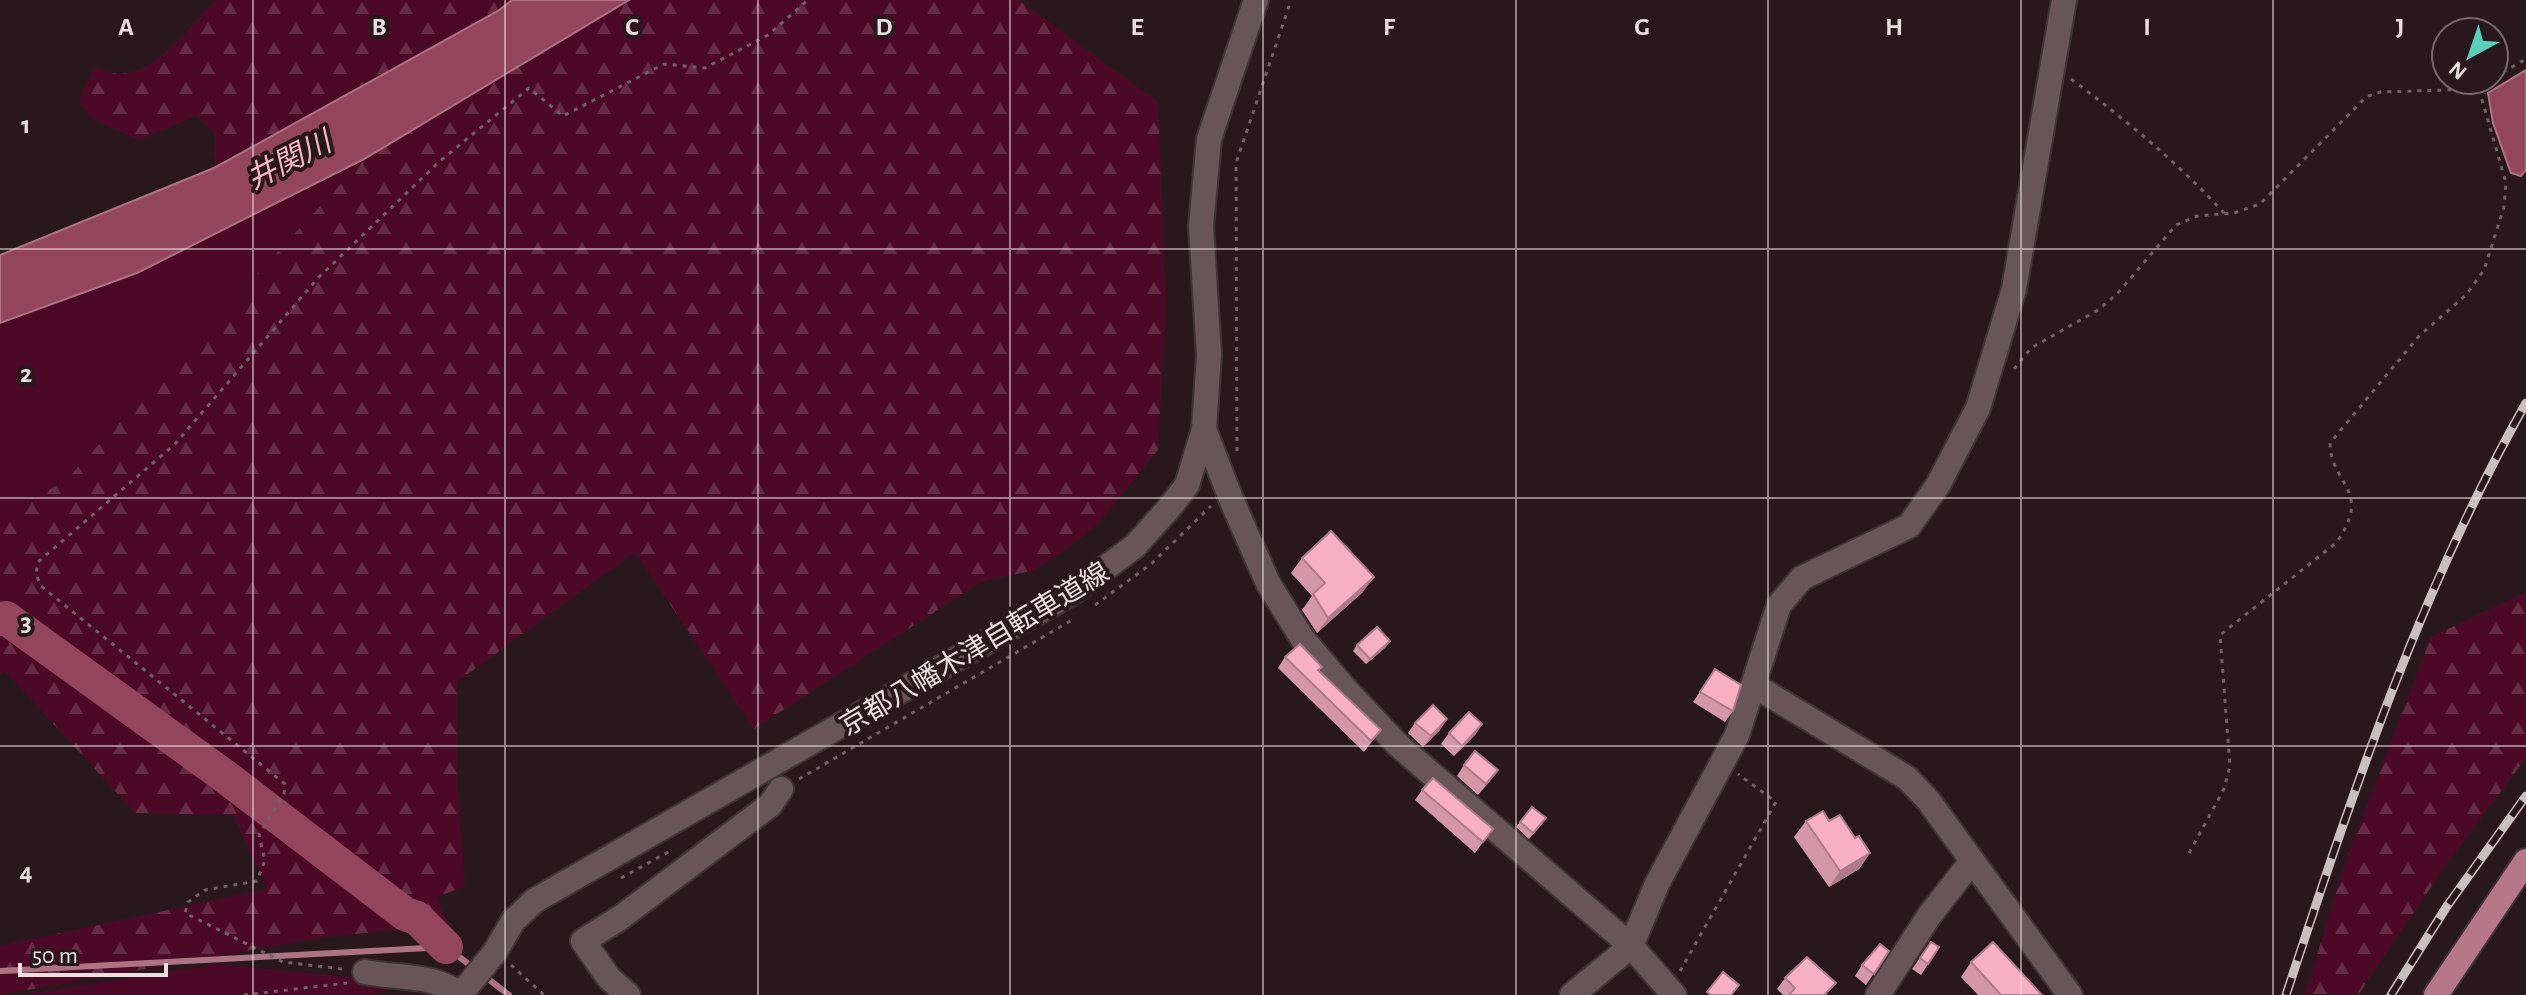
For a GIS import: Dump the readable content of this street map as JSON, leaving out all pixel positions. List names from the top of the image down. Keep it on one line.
{"streets":{"path":["京都八幡木津自転車道線"]},"water":["井関川"],"scale_bar":"50 m","north":"bottom left","grid":{"columns":["A","B","C","D","E","F","G","H","I","J"],"rows":["1","2","3","4"]}}
